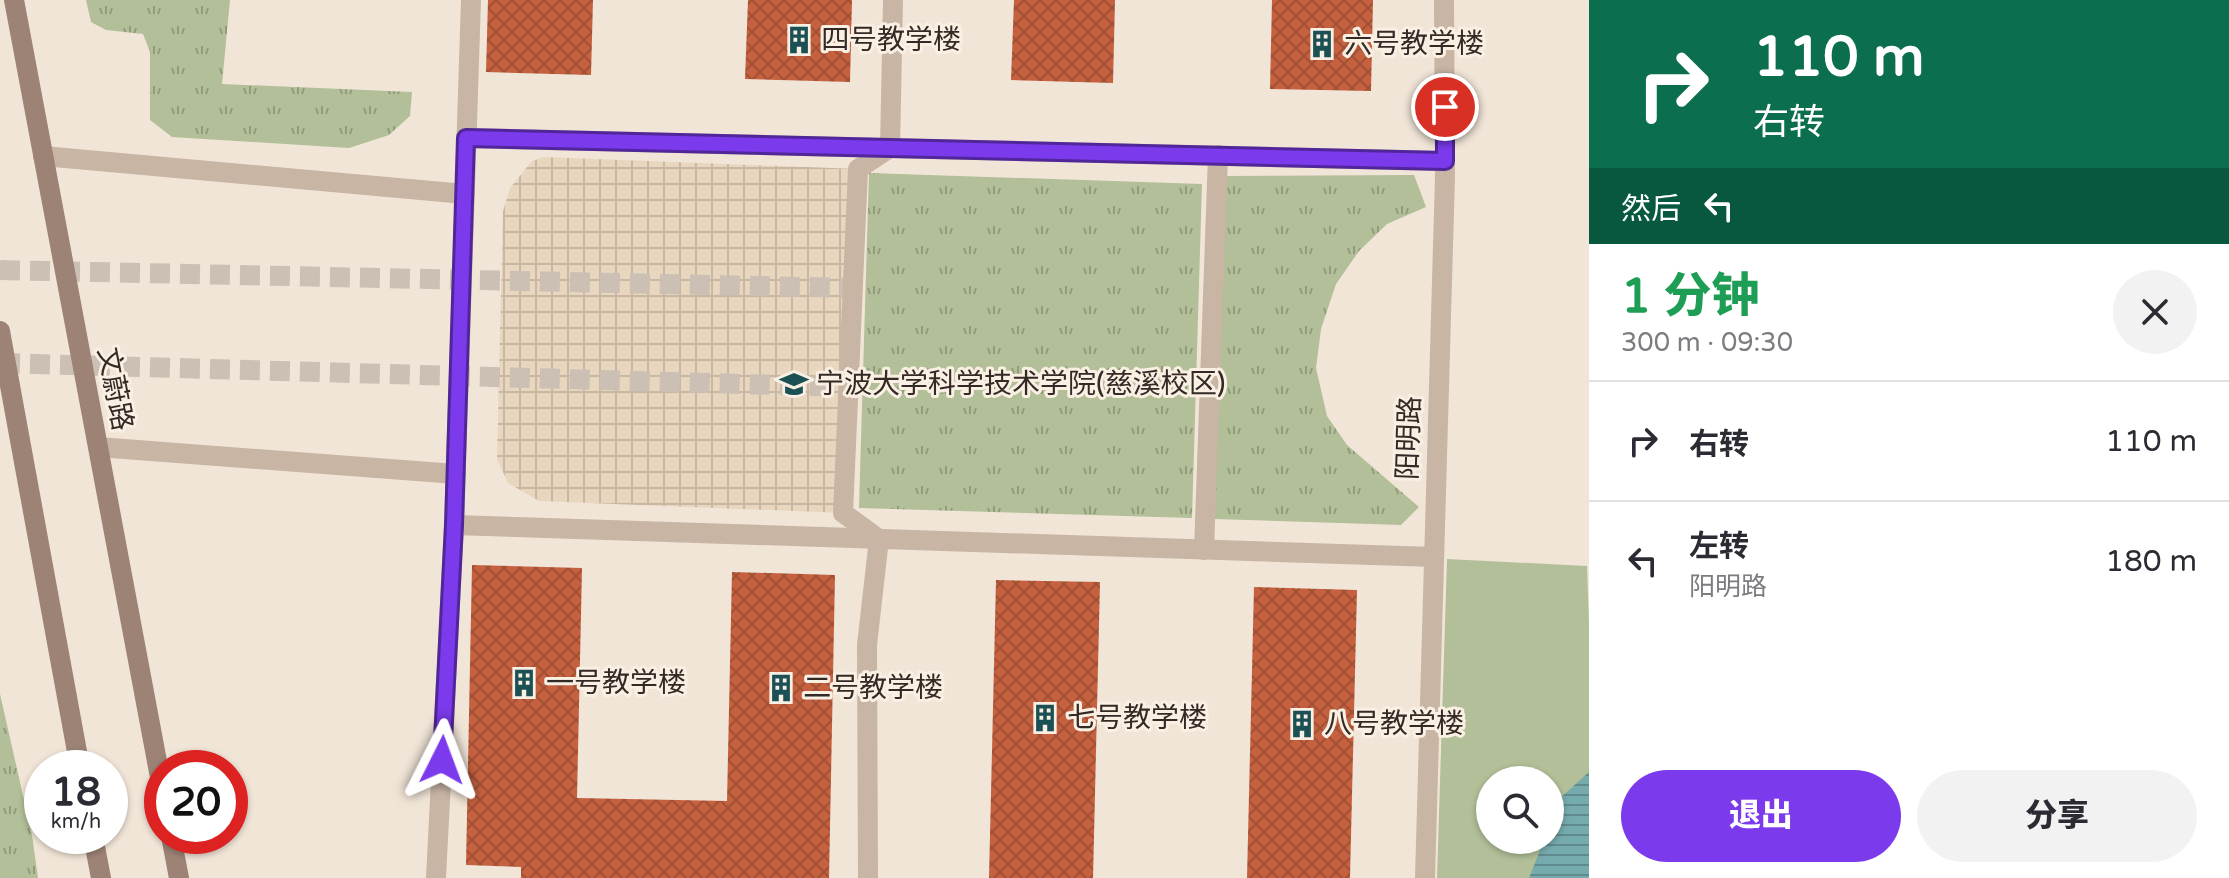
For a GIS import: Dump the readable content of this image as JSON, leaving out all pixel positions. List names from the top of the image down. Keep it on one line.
{"streets":{"main road":["文蔚路"],"street":["阳明路"]},"places":{"building":["四号教学楼","六号教学楼","一号教学楼","二号教学楼","七号教学楼","八号教学楼"],"school or university":["宁波大学科学技术学院(慈溪校区)"]},"page":{"turn":["110 m","右转"],"then":"然后","heading":["1 分钟","300 m · 09:30"],"list":[{"name":"右转","value":"110 m"},{"name":"左转","note":"阳明路","value":"180 m"}],"speed":"18 km/h","limit":"20","buttons":["退出","分享"]}}
